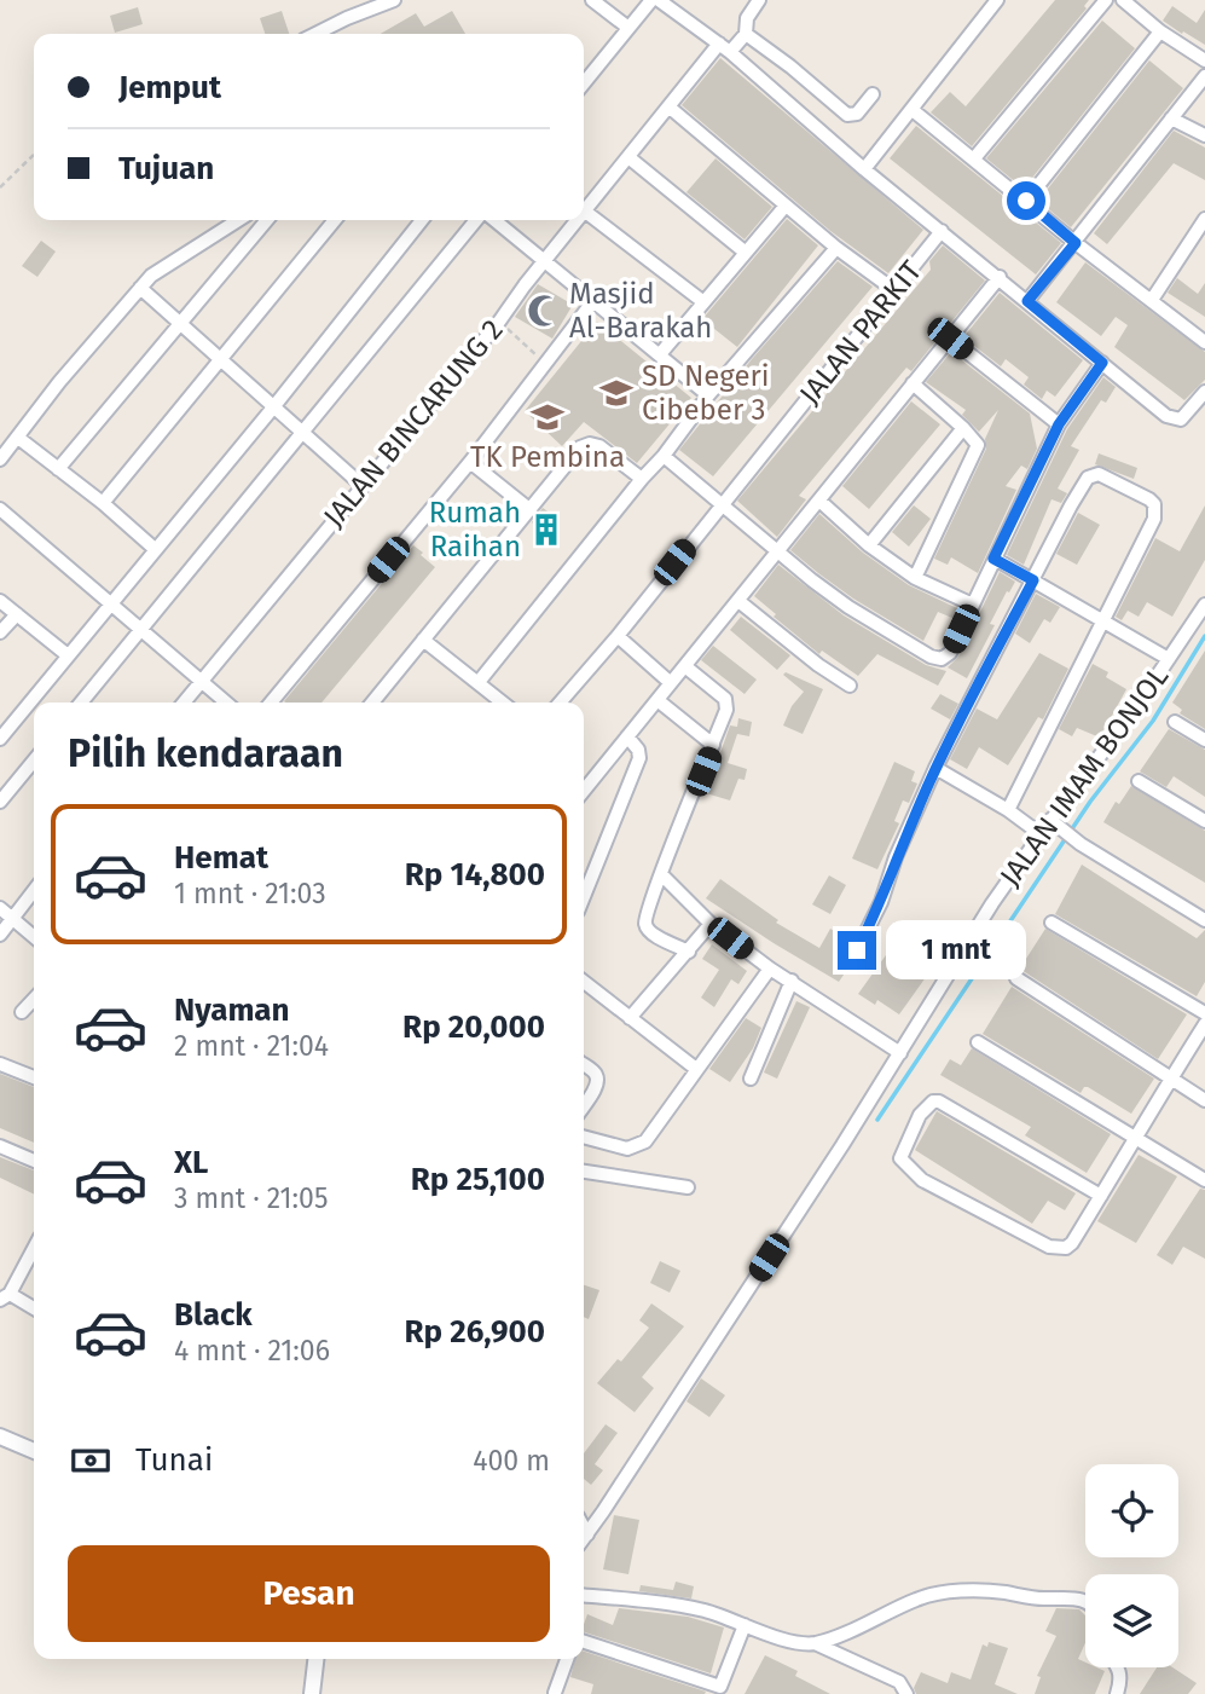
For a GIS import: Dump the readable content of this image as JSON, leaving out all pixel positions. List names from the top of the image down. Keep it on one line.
{"streets":{"street":["JALAN PARKIT","JALAN BINCARUNG 2","JALAN IMAM BONJOL"]},"places":{"mosque":["Masjid Al-Barakah"],"school or university":["SD Negeri Cibeber 3","TK Pembina"],"building":["Rumah Raihan"]},"page":{"banner":["Jemput","Tujuan"],"heading":"Pilih kendaraan","list":[{"name":"Hemat","note":"1 mnt · 21:03","value":"Rp 14,800"},{"name":"Nyaman","note":"2 mnt · 21:04","value":"Rp 20,000"},{"name":"XL","note":"3 mnt · 21:05","value":"Rp 25,100"},{"name":"Black","note":"4 mnt · 21:06","value":"Rp 26,900"}],"bubble":"1 mnt","pay":["Tunai","400 m"],"buttons":"Pesan"}}
